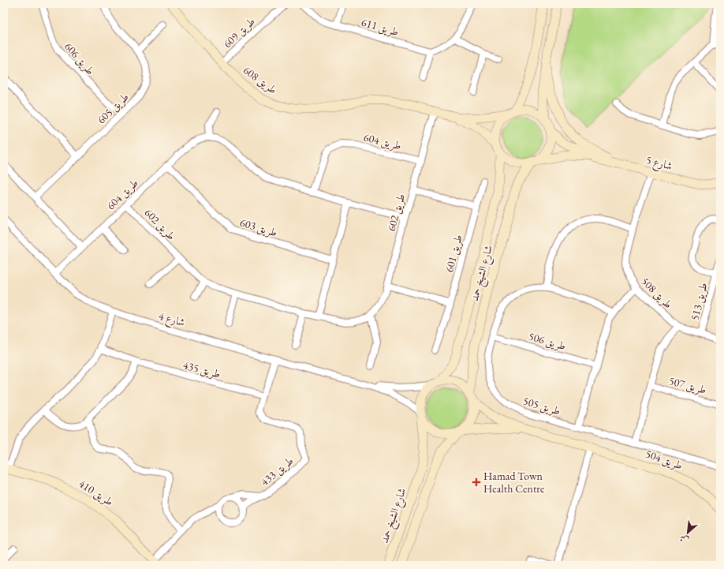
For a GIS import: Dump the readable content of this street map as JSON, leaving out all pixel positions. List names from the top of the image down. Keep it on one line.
{"streets":{"main road":["طريق 608","شارع 5","شارع الشيخ حمد","طريق 504","طريق 410"],"street":["طريق 611","طريق 609","طريق 606","طريق 605","طريق 604","طريق 602","طريق 603","طريق 601","طريق 508","طريق 513","شارع 4","طريق 506","طريق 435","طريق 507","طريق 505","طريق 433"]},"crossings":[["طريق 609","طريق 608"],["طريق 606","طريق 605"],["طريق 608","شارع 5"],["طريق 608","طريق 602"],["طريق 608","شارع الشيخ حمد"],["طريق 604","طريق 602"],["طريق 604","طريق 603"],["طريق 604","شارع 4"],["شارع 5","شارع الشيخ حمد"],["شارع 5","طريق 508"],["شارع الشيخ حمد","شارع 4"],["شارع الشيخ حمد","طريق 504"],["طريق 508","طريق 513"],["شارع 4","طريق 504"],["شارع 4","طريق 433"],["طريق 506","طريق 505"],["طريق 435","طريق 433"]],"places":{"health":["Hamad Town Health Centre"]},"north":"bottom left"}
